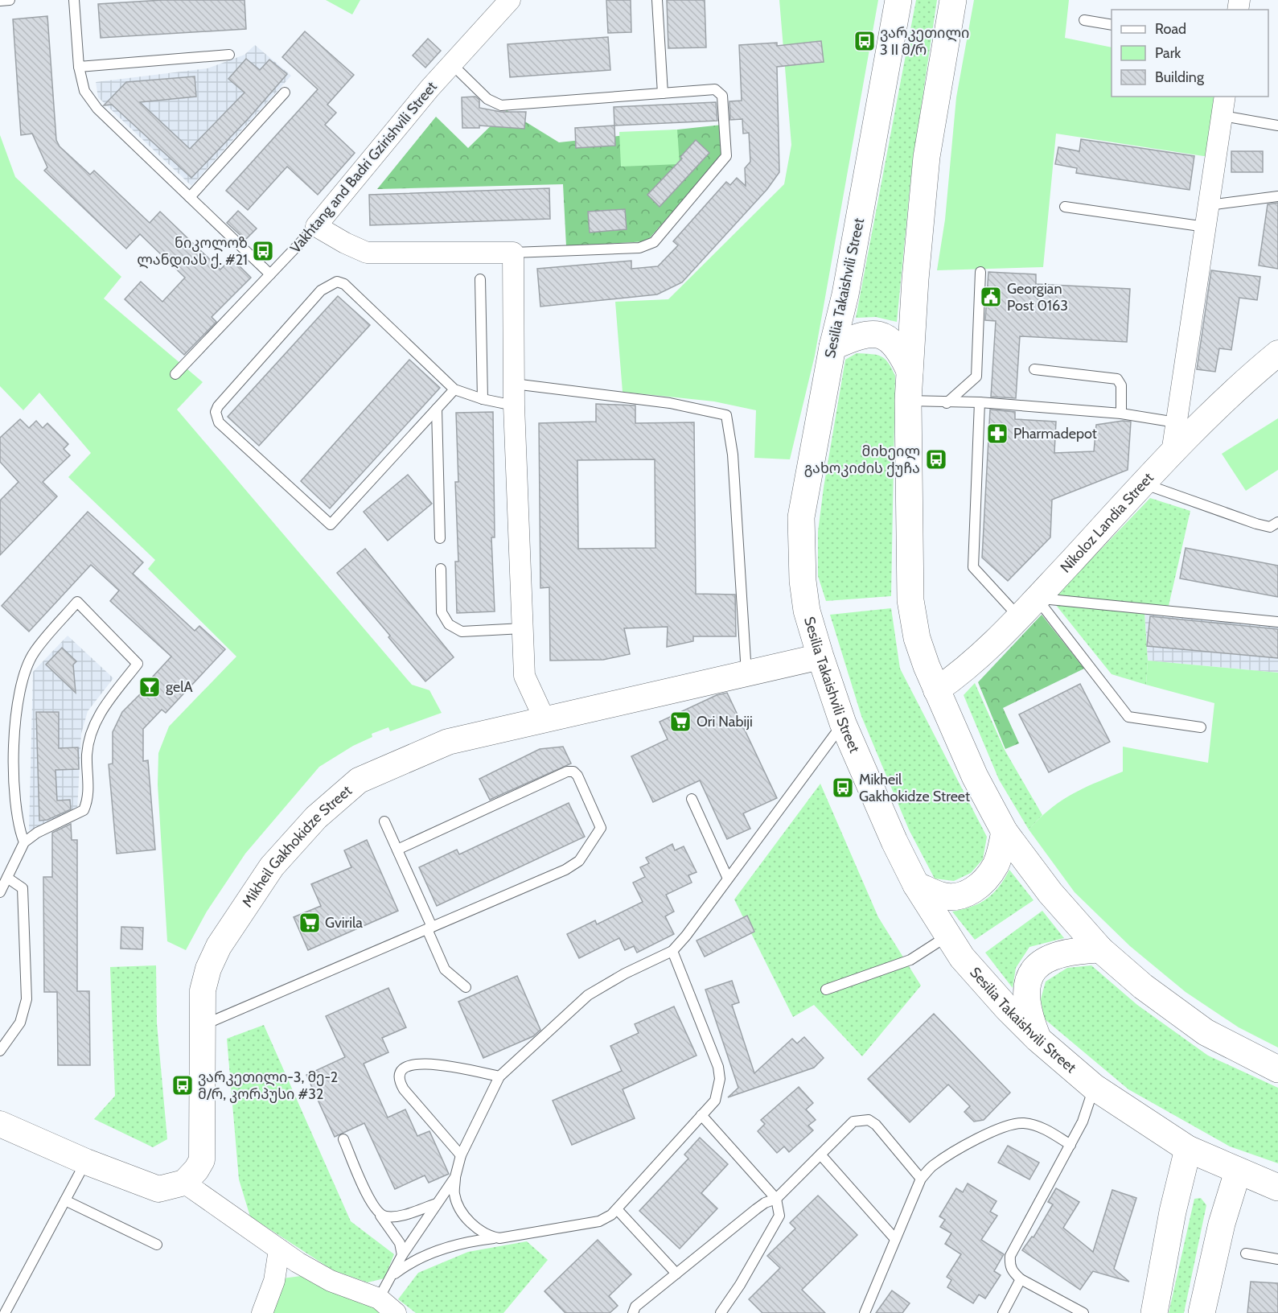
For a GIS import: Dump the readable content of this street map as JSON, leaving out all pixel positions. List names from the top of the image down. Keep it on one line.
{"streets":{"main road":["Sesilia Takaishvili Street"],"street":["Vakhtang and Badri Gzirishvili Street","Nikoloz Landia Street","Mikheil Gakhokidze Street"]},"crossings":[["Sesilia Takaishvili Street","Mikheil Gakhokidze Street"]],"places":{"bus stop":["ვარკეთილი 3 II მ/რ","ნიკოლოზ ლანდიას ქ. #21","მიხეილ გახოკიძის ქუჩა","Mikheil Gakhokidze Street","ვარკეთილი-3, მე-2 მ/რ, კორპუსი #32"],"public building":["Georgian Post 0163"],"pharmacy":["Pharmadepot"],"bar":["gelA"],"supermarket":["Ori Nabiji","Gvirila"]},"legend":["Road","Park","Building"]}
